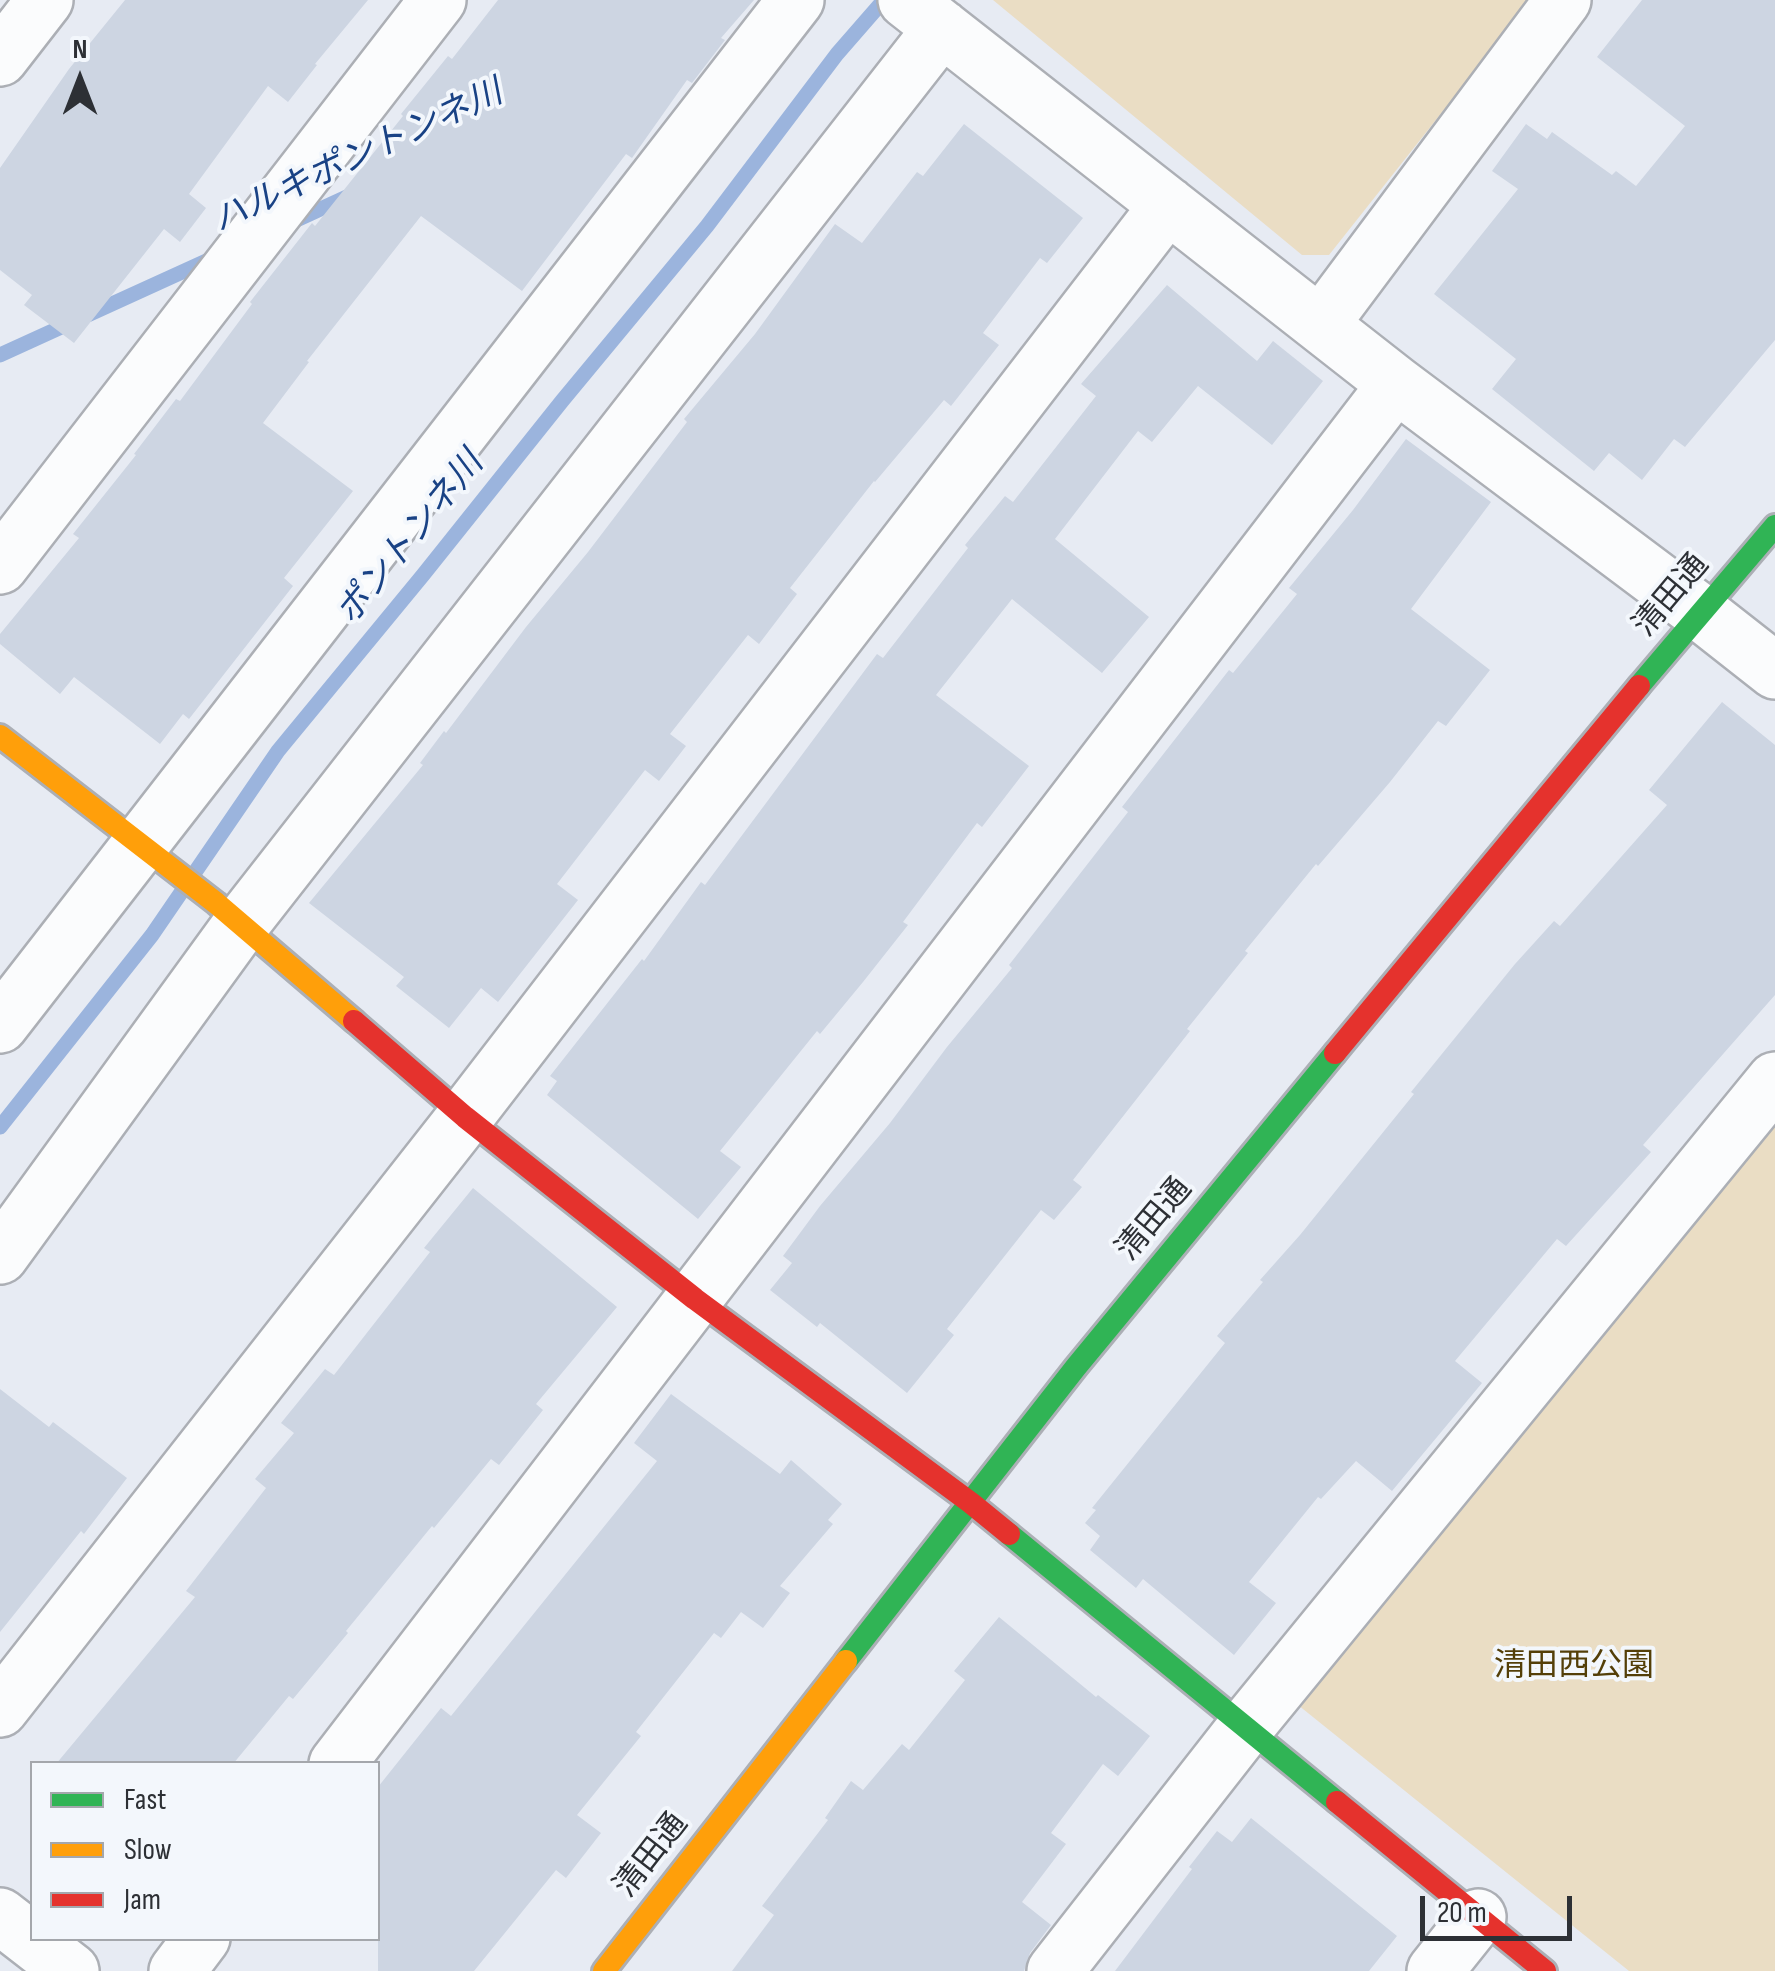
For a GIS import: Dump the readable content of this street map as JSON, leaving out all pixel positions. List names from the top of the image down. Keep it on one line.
{"streets":{"street":["清田通"]},"water":["ハルキポントンネ川","ポントンネ川"],"parks":["清田西公園"],"legend":["Fast","Slow","Jam"],"scale_bar":"20 m","north":"top"}
